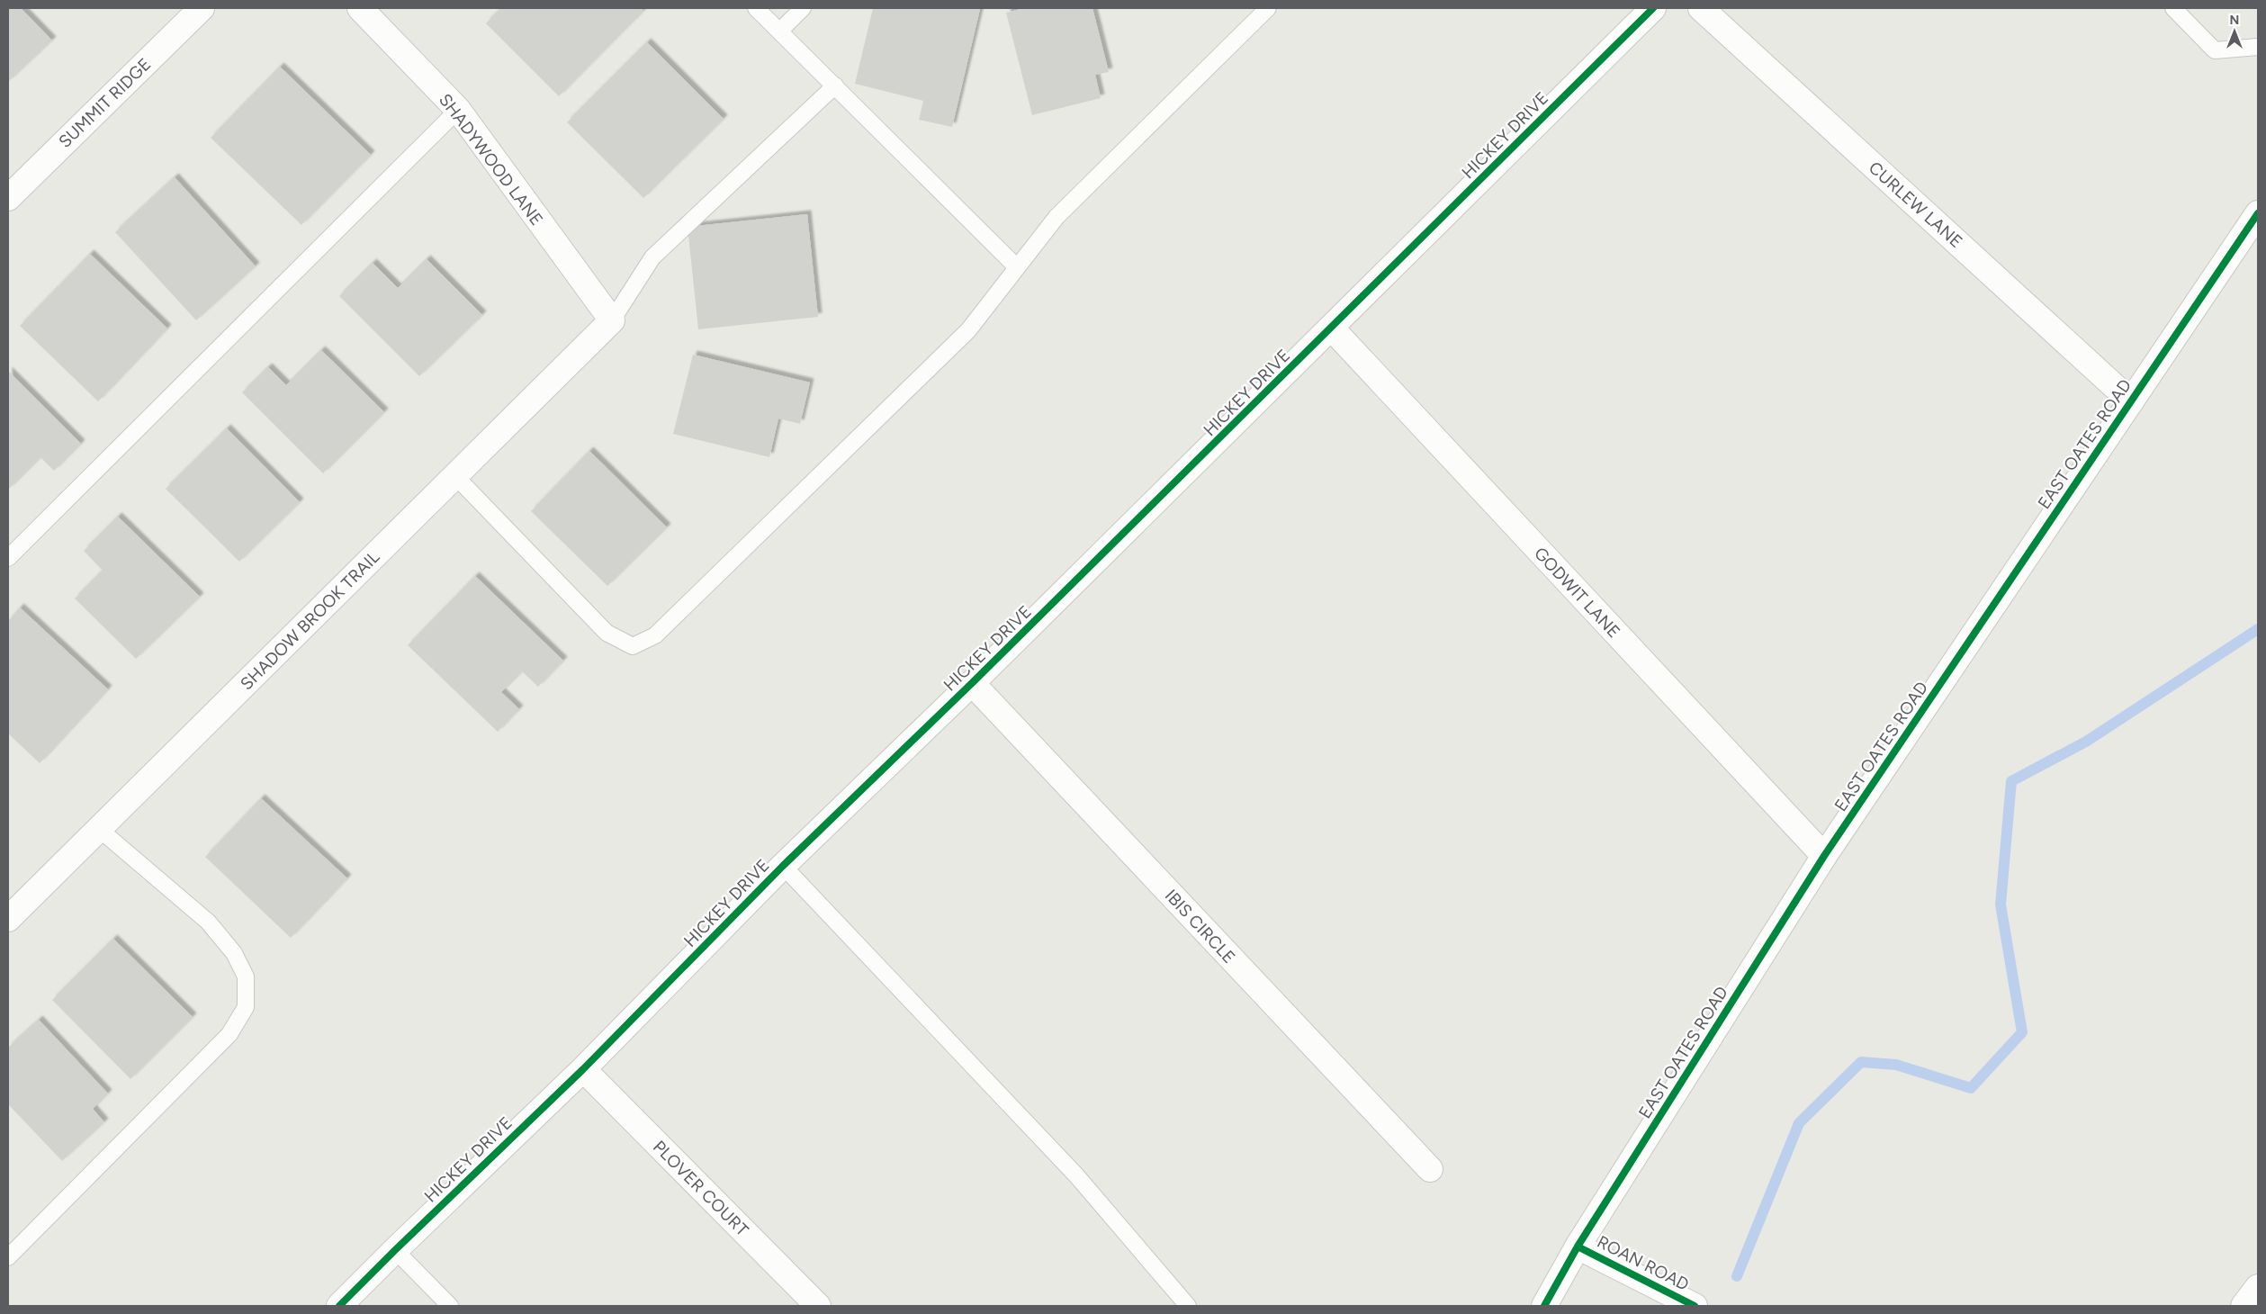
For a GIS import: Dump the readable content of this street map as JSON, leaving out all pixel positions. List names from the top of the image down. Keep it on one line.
{"streets":{"street":["SUMMIT RIDGE","HICKEY DRIVE","SHADYWOOD LANE","CURLEW LANE","EAST OATES ROAD","GODWIT LANE","SHADOW BROOK TRAIL","IBIS CIRCLE","PLOVER COURT","ROAN ROAD"]},"crossings":[["HICKEY DRIVE","GODWIT LANE"],["HICKEY DRIVE","IBIS CIRCLE"],["HICKEY DRIVE","PLOVER COURT"],["SHADYWOOD LANE","SHADOW BROOK TRAIL"],["CURLEW LANE","EAST OATES ROAD"],["EAST OATES ROAD","GODWIT LANE"],["EAST OATES ROAD","ROAN ROAD"]],"north":"top"}
